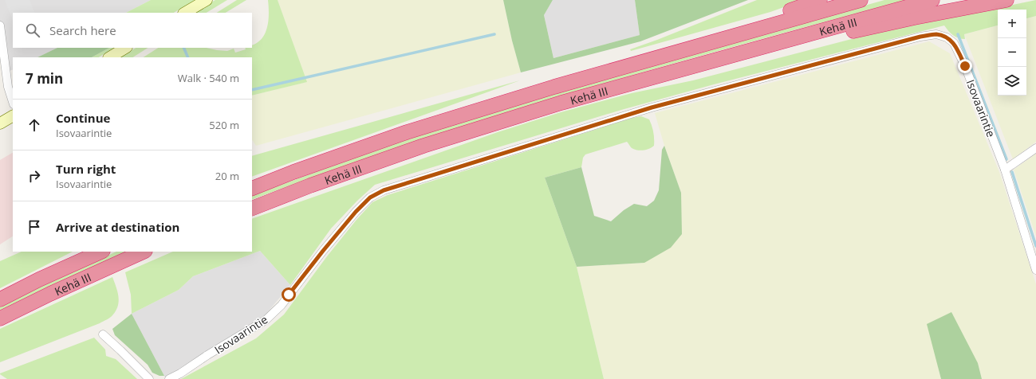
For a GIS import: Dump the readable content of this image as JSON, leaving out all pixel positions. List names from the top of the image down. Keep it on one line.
{"streets":{"highway":["Kehä III"],"street":["Isovaarintie"]},"page":{"map_buttons":["+","−"],"search":"Search here","heading":["7 min","Walk · 540 m"],"list":[["Continue","Isovaarintie","520 m"],["Turn right","Isovaarintie","20 m"],"Arrive at destination"]}}
